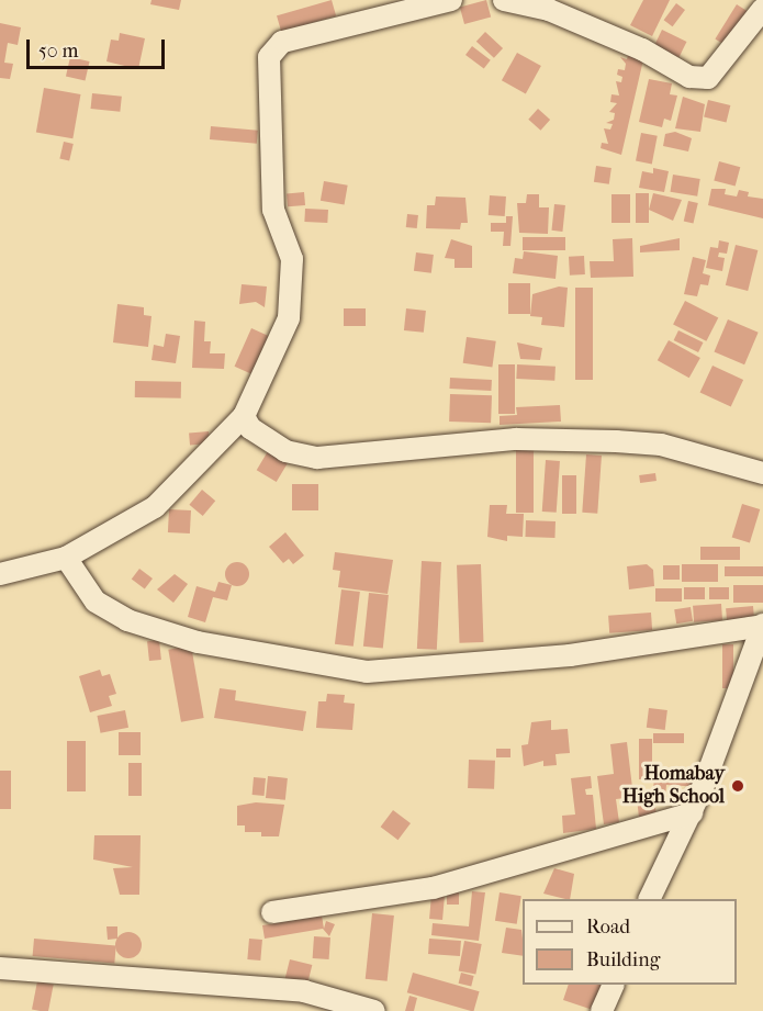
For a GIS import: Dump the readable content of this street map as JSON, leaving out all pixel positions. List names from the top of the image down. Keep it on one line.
{"places":["Homabay High School"],"legend":["Road","Building"],"scale_bar":"50 m"}
